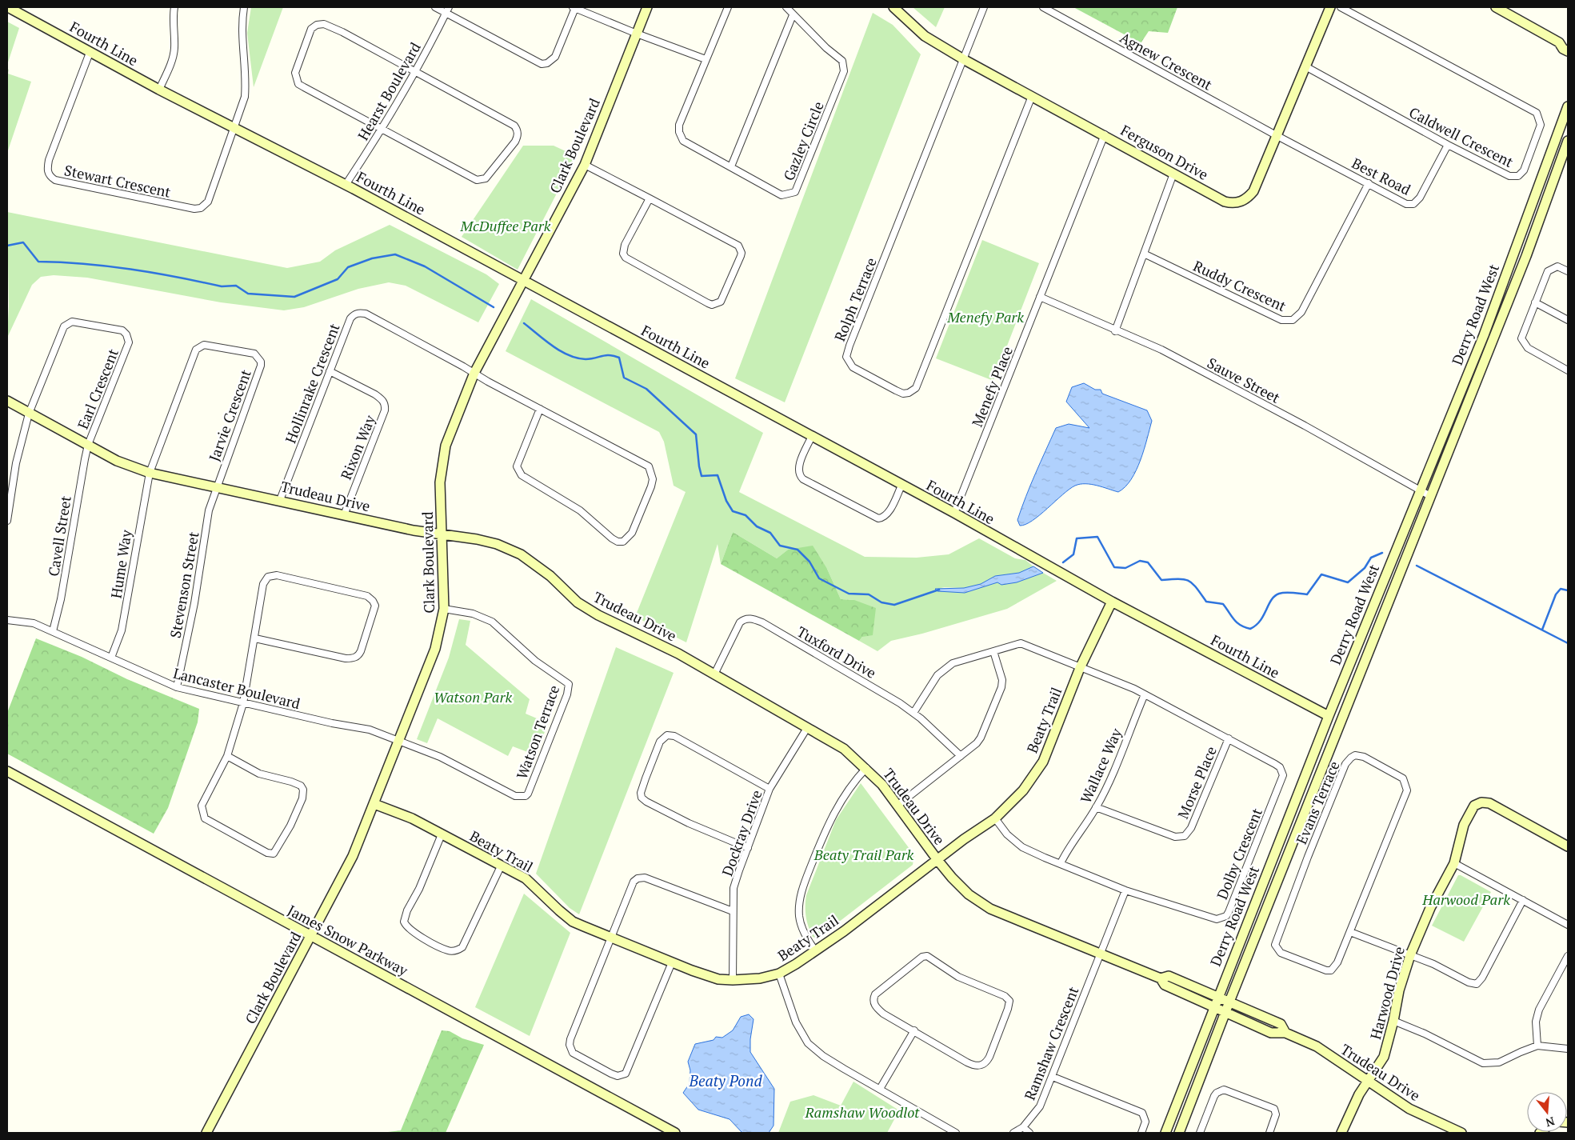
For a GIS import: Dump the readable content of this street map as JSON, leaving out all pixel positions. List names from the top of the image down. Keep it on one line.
{"streets":{"street":["Fourth Line","Agnew Crescent","Hearst Boulevard","Caldwell Crescent","Gazley Circle","Clark Boulevard","Ferguson Drive","Best Road","Stewart Crescent","Ruddy Crescent","Rolph Terrace","Derry Road West","Sauve Street","Hollinrake Crescent","Menefy Place","Earl Crescent","Jarvie Crescent","Rixon Way","Trudeau Drive","Cavell Street","Hume Way","Stevenson Street","Tuxford Drive","Lancaster Boulevard","Beaty Trail","Watson Terrace","Wallace Way","Morse Place","Evans Terrace","Dockray Drive","Dolby Crescent","James Snow Parkway","Harwood Drive","Ramshaw Crescent"]},"crossings":[["Fourth Line","Hearst Boulevard"],["Fourth Line","Clark Boulevard"],["Fourth Line","Stewart Crescent"],["Fourth Line","Derry Road West"],["Fourth Line","Menefy Place"],["Fourth Line","Beaty Trail"],["Agnew Crescent","Ferguson Drive"],["Agnew Crescent","Best Road"],["Caldwell Crescent","Ferguson Drive"],["Caldwell Crescent","Best Road"],["Clark Boulevard","Hollinrake Crescent"],["Clark Boulevard","Trudeau Drive"],["Clark Boulevard","Lancaster Boulevard"],["Clark Boulevard","Beaty Trail"],["Clark Boulevard","Watson Terrace"],["Clark Boulevard","James Snow Parkway"],["Ferguson Drive","Best Road"],["Ferguson Drive","Rolph Terrace"],["Ferguson Drive","Menefy Place"],["Best Road","Ruddy Crescent"],["Derry Road West","Sauve Street"],["Derry Road West","Trudeau Drive"],["Sauve Street","Menefy Place"],["Hollinrake Crescent","Rixon Way"],["Hollinrake Crescent","Trudeau Drive"],["Earl Crescent","Trudeau Drive"],["Earl Crescent","Cavell Street"],["Jarvie Crescent","Trudeau Drive"],["Jarvie Crescent","Hume Way"],["Jarvie Crescent","Stevenson Street"],["Rixon Way","Trudeau Drive"],["Trudeau Drive","Cavell Street"],["Trudeau Drive","Hume Way"],["Trudeau Drive","Stevenson Street"],["Trudeau Drive","Tuxford Drive"],["Trudeau Drive","Beaty Trail"],["Trudeau Drive","Dockray Drive"],["Trudeau Drive","Harwood Drive"],["Trudeau Drive","Ramshaw Crescent"],["Cavell Street","Lancaster Boulevard"],["Hume Way","Lancaster Boulevard"],["Stevenson Street","Lancaster Boulevard"],["Tuxford Drive","Dolby Crescent"],["Lancaster Boulevard","Watson Terrace"],["Beaty Trail","Dockray Drive"],["Beaty Trail","Dolby Crescent"],["Wallace Way","Morse Place"],["Wallace Way","Dolby Crescent"],["Morse Place","Dolby Crescent"],["Dolby Crescent","Ramshaw Crescent"]],"water":["Beaty Pond"],"parks":["McDuffee Park","Menefy Park","Watson Park","Beaty Trail Park","Harwood Park","Ramshaw Woodlot"],"north":"bottom"}
